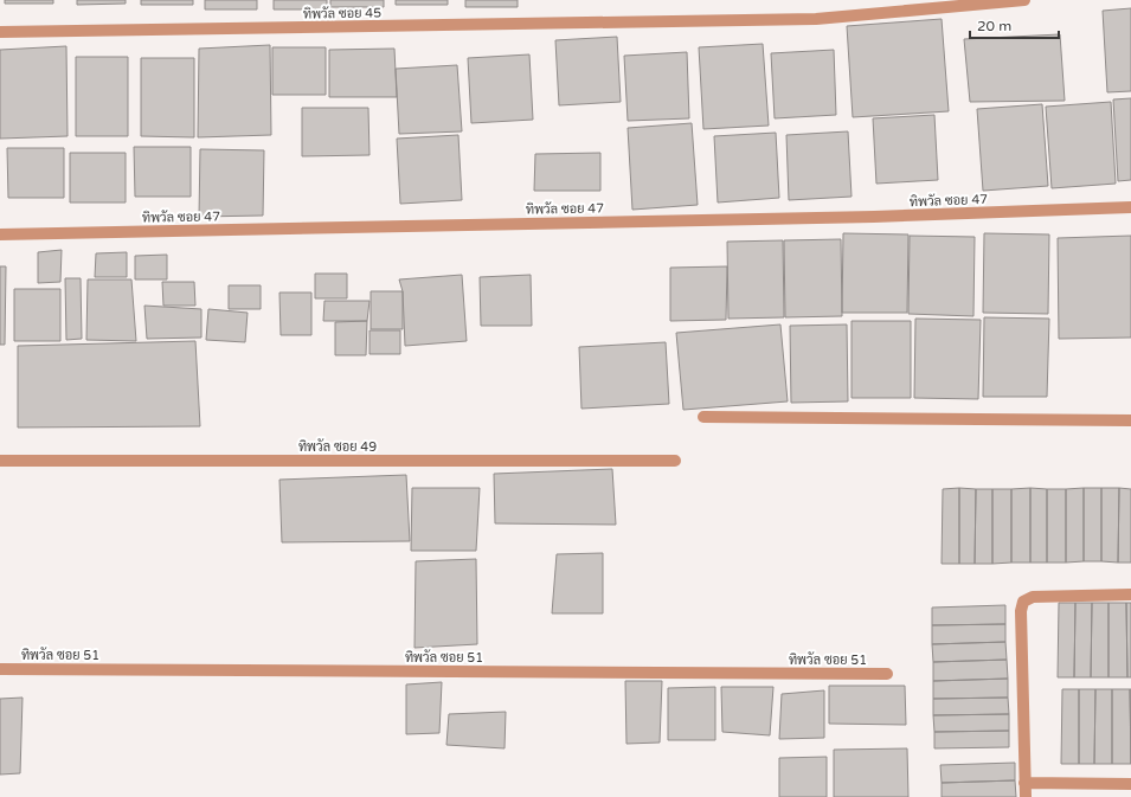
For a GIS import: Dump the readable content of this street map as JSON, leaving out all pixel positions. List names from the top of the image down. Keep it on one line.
{"streets":{"street":["ทิพวัล ซอย 45","ทิพวัล ซอย 47","ทิพวัล ซอย 49","ทิพวัล ซอย 51"]},"scale_bar":"20 m"}
